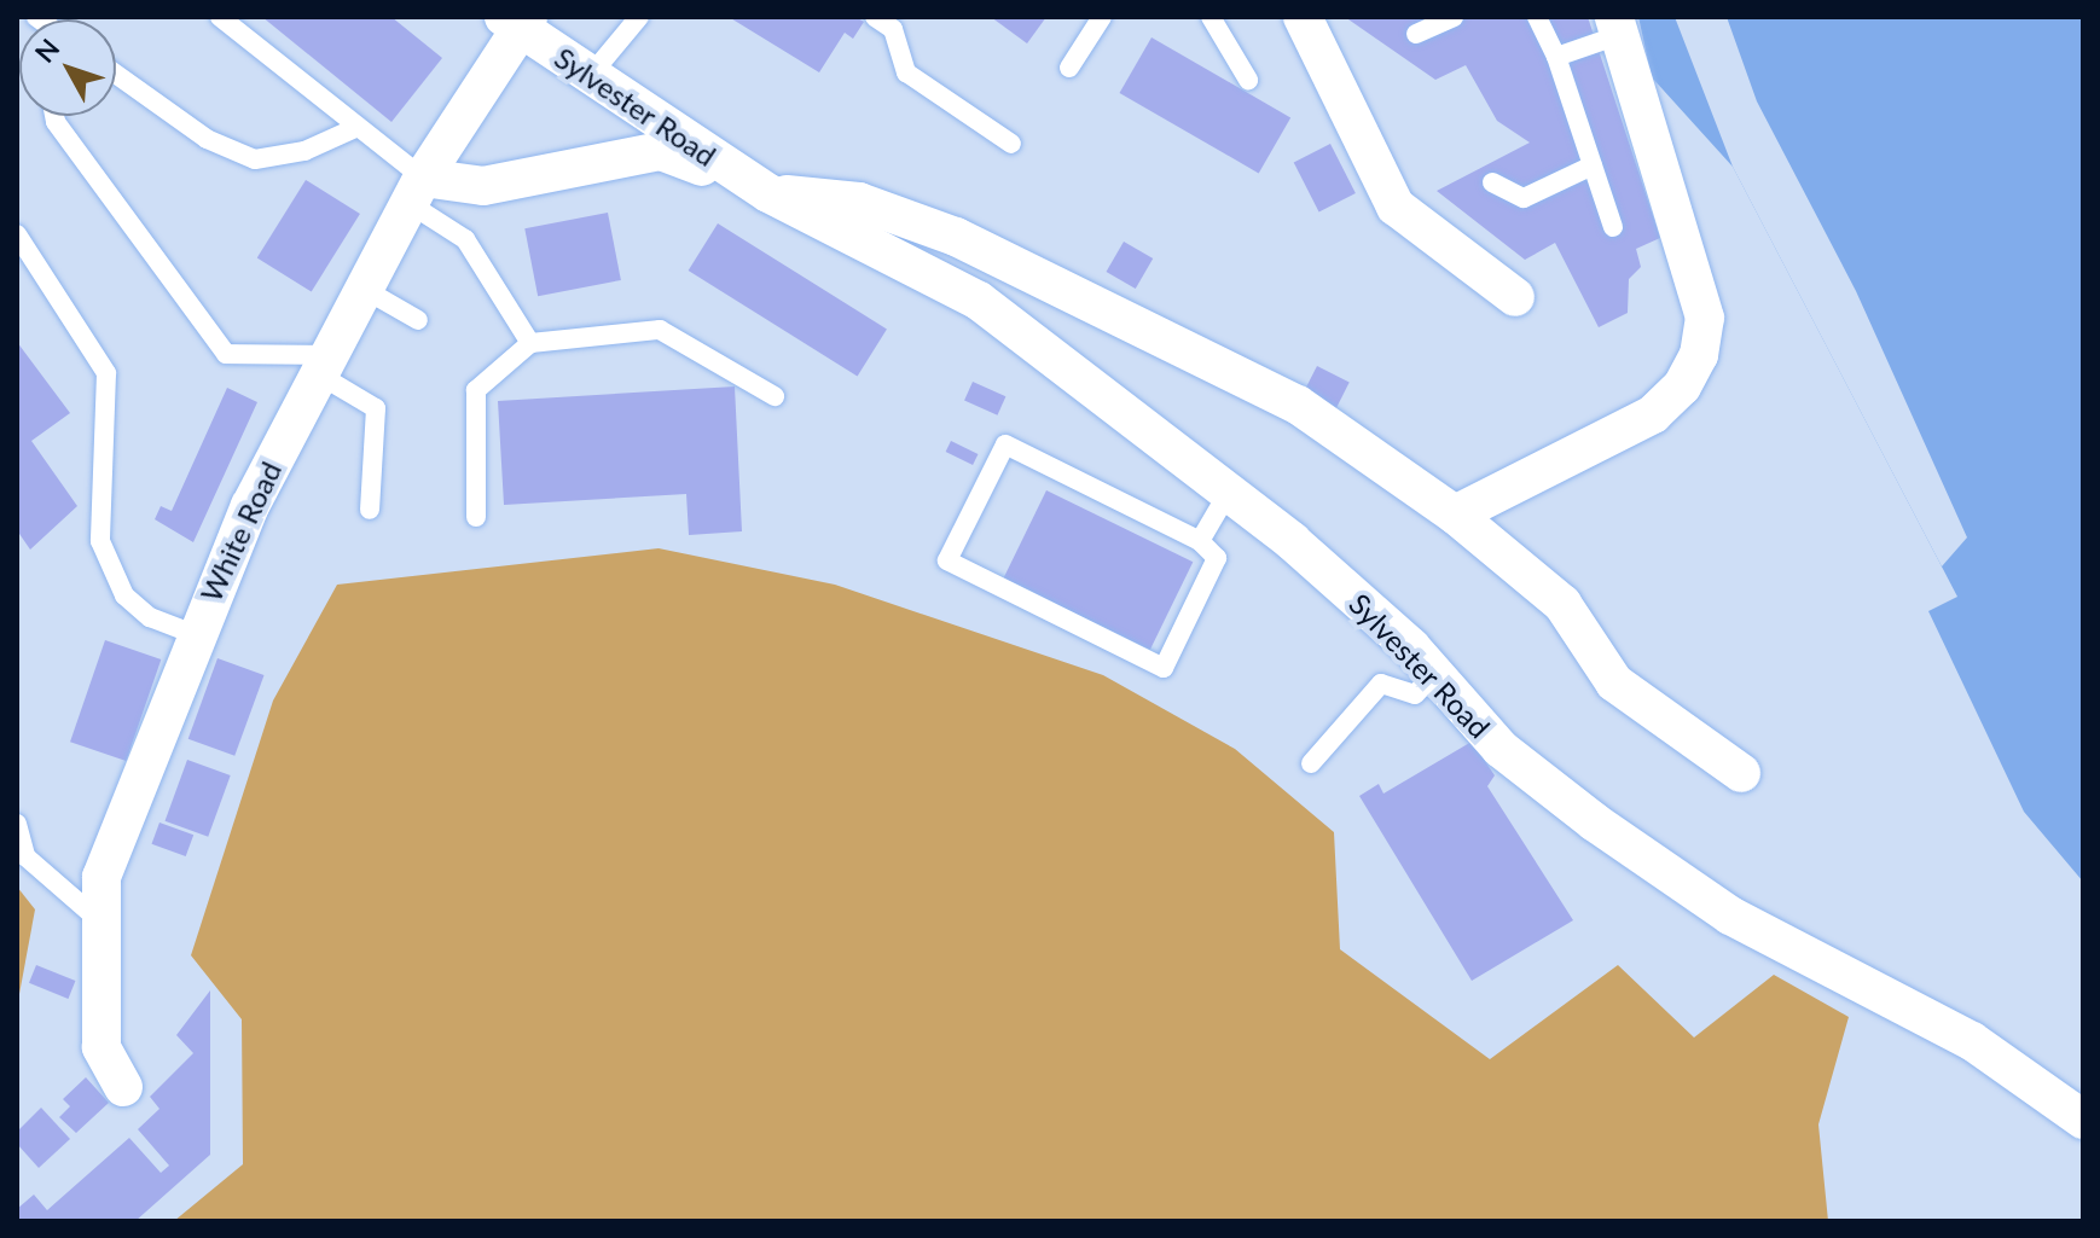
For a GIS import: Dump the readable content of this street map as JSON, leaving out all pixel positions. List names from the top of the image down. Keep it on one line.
{"streets":{"street":["Sylvester Road","White Road"]},"crossings":[["Sylvester Road","White Road"]],"north":"top left"}
